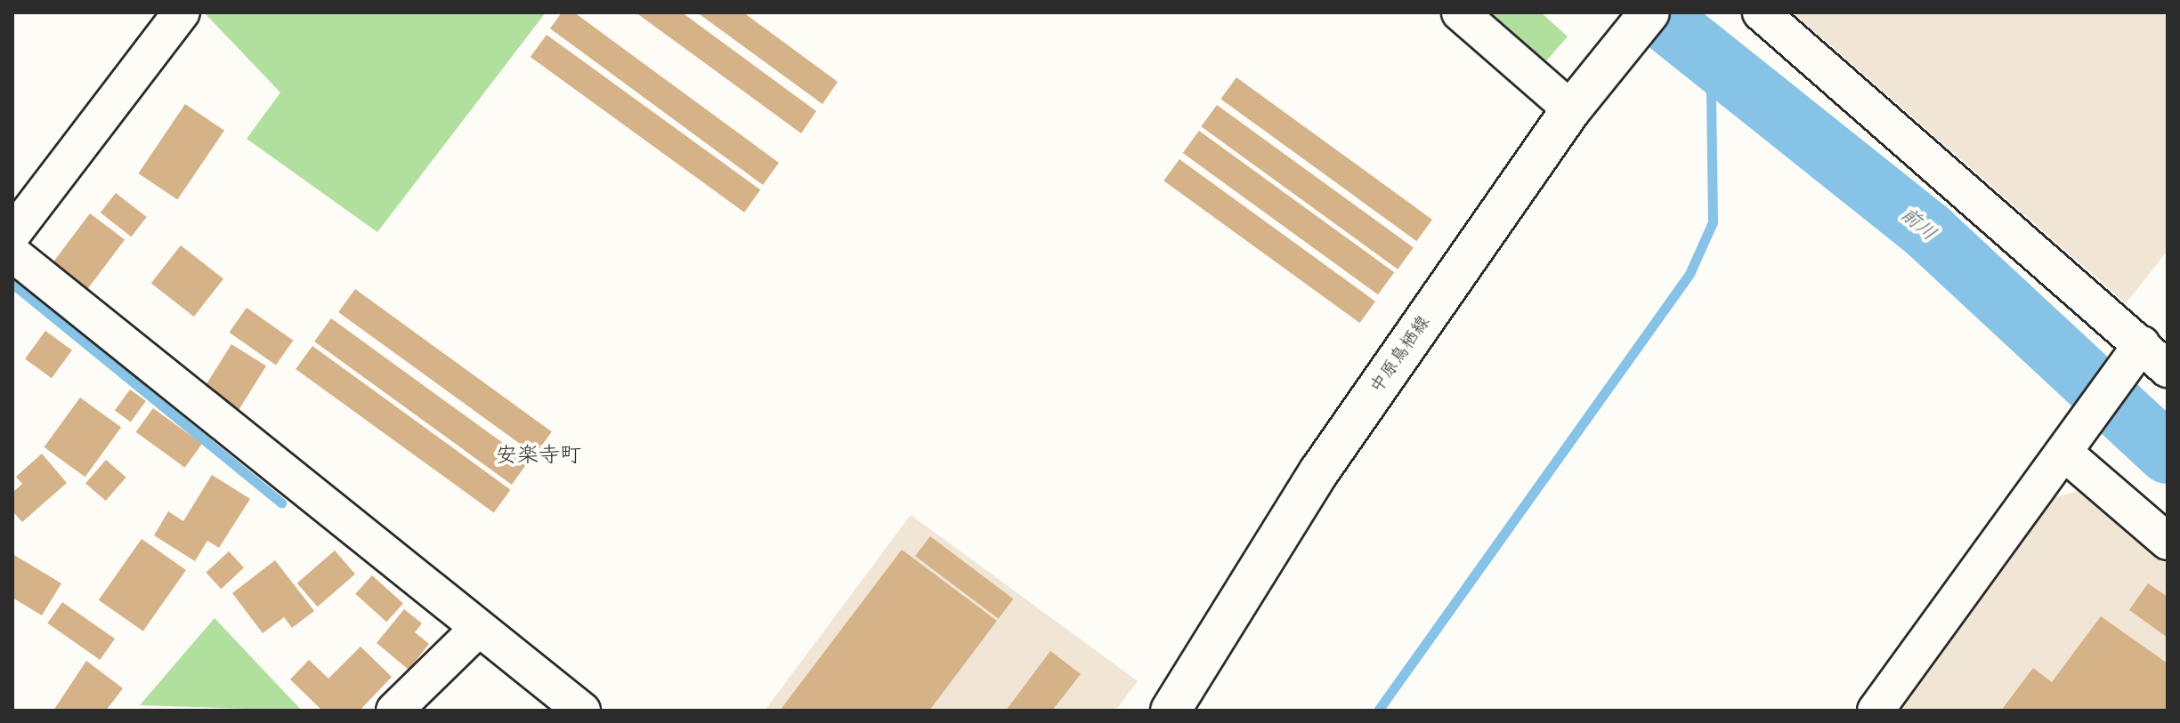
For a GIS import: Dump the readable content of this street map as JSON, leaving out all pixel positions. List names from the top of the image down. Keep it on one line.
{"streets":{"main road":["中原鳥栖線"]},"districts":["安楽寺町"],"water":["前川"]}
